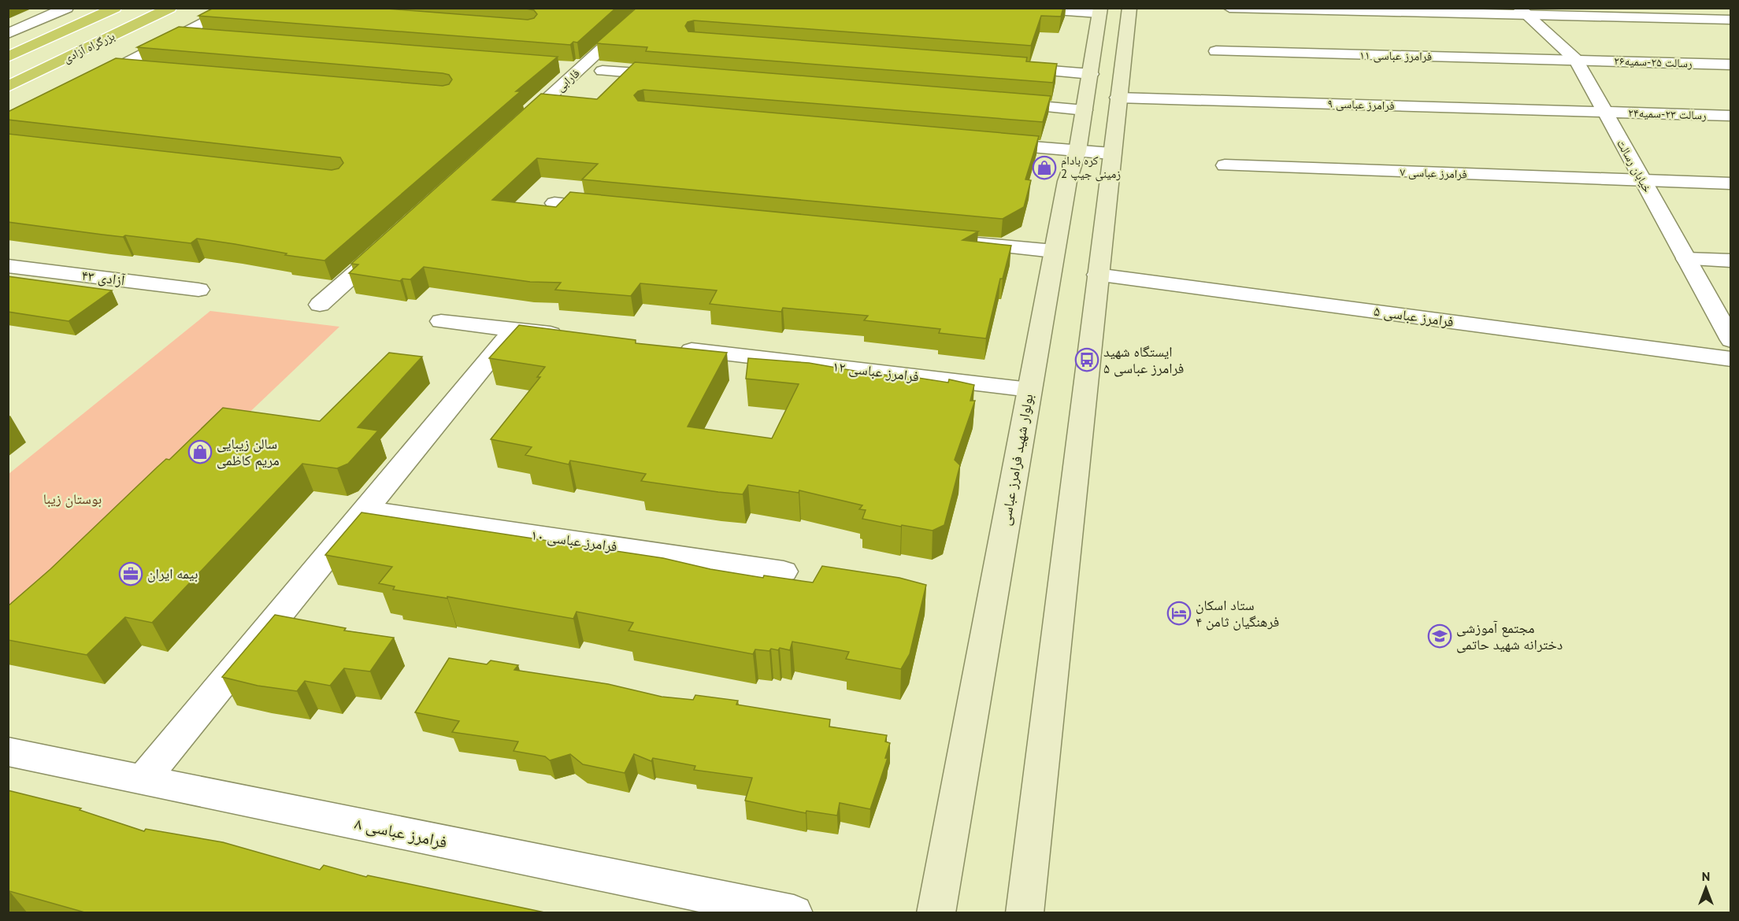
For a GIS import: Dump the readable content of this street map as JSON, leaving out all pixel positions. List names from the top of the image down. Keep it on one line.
{"streets":{"highway":["بزرگراه آزادی"],"main road":["بولوار شهید فرامرز عباسی"],"street":["فرامرز عباسی ۱۱","رسالت ۲۵-سمیه۲۶","فارابی","فرامرز عباسی ۹","رسالت ۲۳-سمیه۲۴","خیابان رسالت","فرامرز عباسی ۷","۴۳ آزادی","فرامرز عباسی ۵","فرامرز عباسی ۱۲","فرامرز عباسی ۱۰","فرامرز عباسی ۸"]},"crossings":[["فرامرز عباسی ۱۱","رسالت ۲۵-سمیه۲۶"],["فرامرز عباسی ۱۱","خیابان رسالت"],["رسالت ۲۵-سمیه۲۶","خیابان رسالت"],["فرامرز عباسی ۹","رسالت ۲۳-سمیه۲۴"],["فرامرز عباسی ۹","خیابان رسالت"],["رسالت ۲۳-سمیه۲۴","خیابان رسالت"],["خیابان رسالت","فرامرز عباسی ۷"],["فرامرز عباسی ۱۲","بولوار شهید فرامرز عباسی"]],"parks":["بوستان زیبا"],"places":{"shop":["کره بادام زمینی جیپ 2","سالن زیبایی مریم کاظمی"],"bus stop":["ایستگاه شهید فرامرز عباسی ۵"],"office":["بیمه ایران"],"hotel":["ستاد اسکان فرهنگیان ثامن ۴"],"school or university":["مجتمع آموزشی دخترانه شهید حاتمی"]},"north":"top"}
